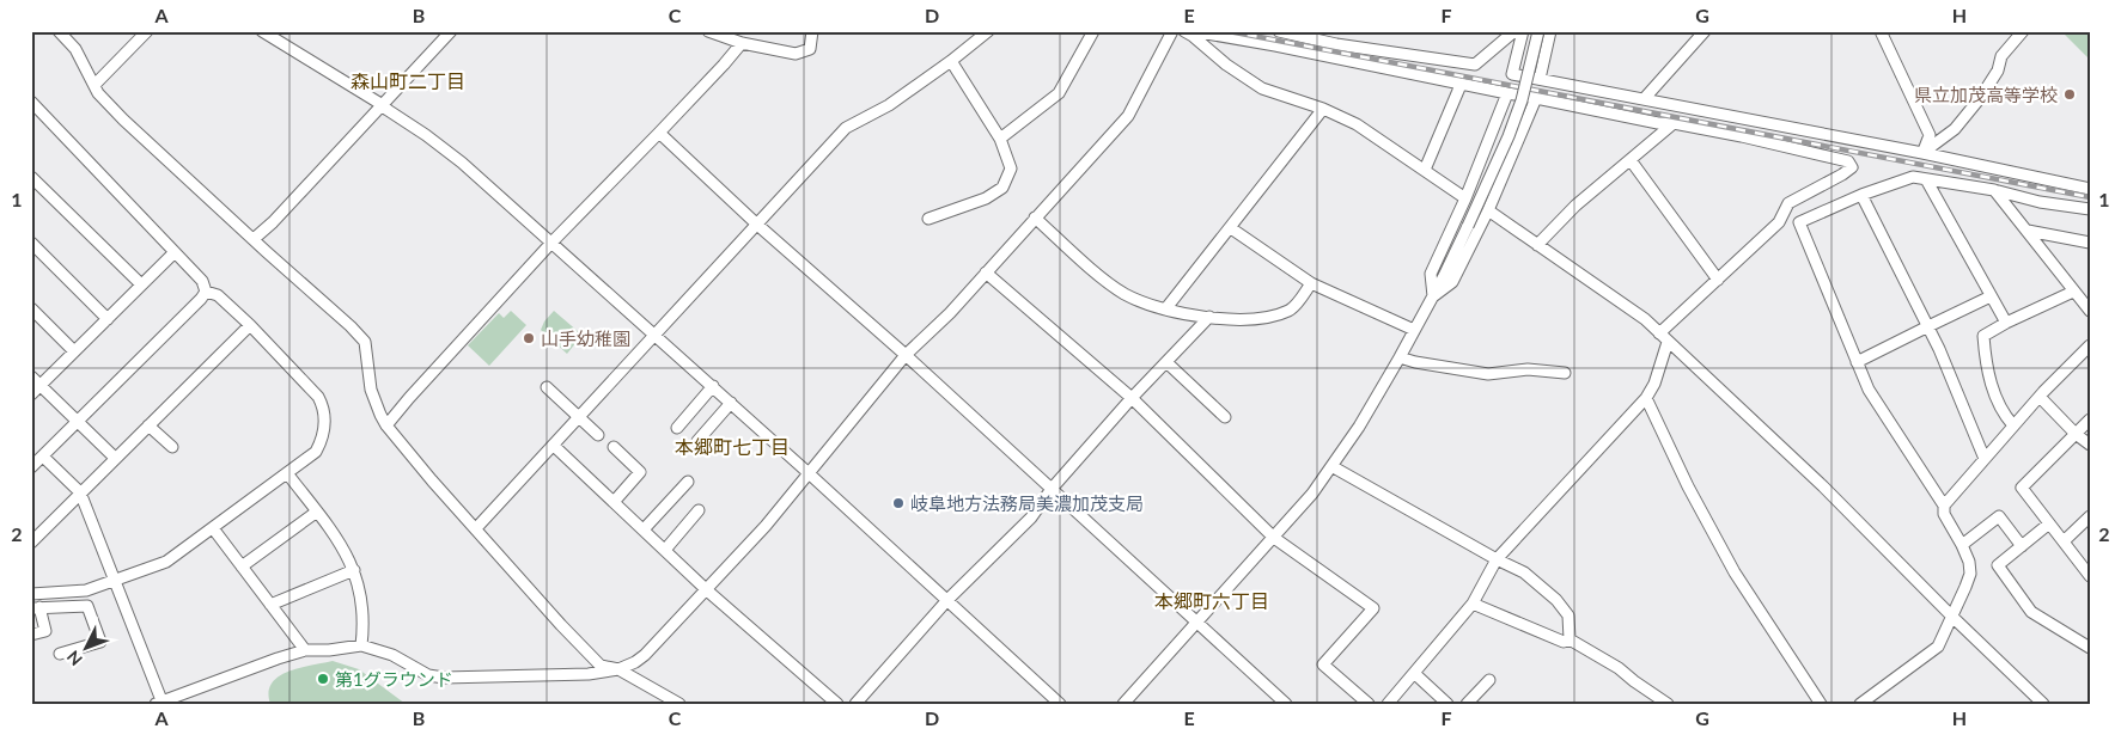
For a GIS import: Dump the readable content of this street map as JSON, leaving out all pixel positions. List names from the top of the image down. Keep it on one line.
{"districts":["森山町二丁目","本郷町七丁目","本郷町六丁目"],"places":["県立加茂高等学校","山手幼稚園","岐阜地方法務局美濃加茂支局","第1グラウンド"],"north":"bottom left","grid":{"columns":["A","B","C","D","E","F","G","H"],"rows":["1","2"]}}
